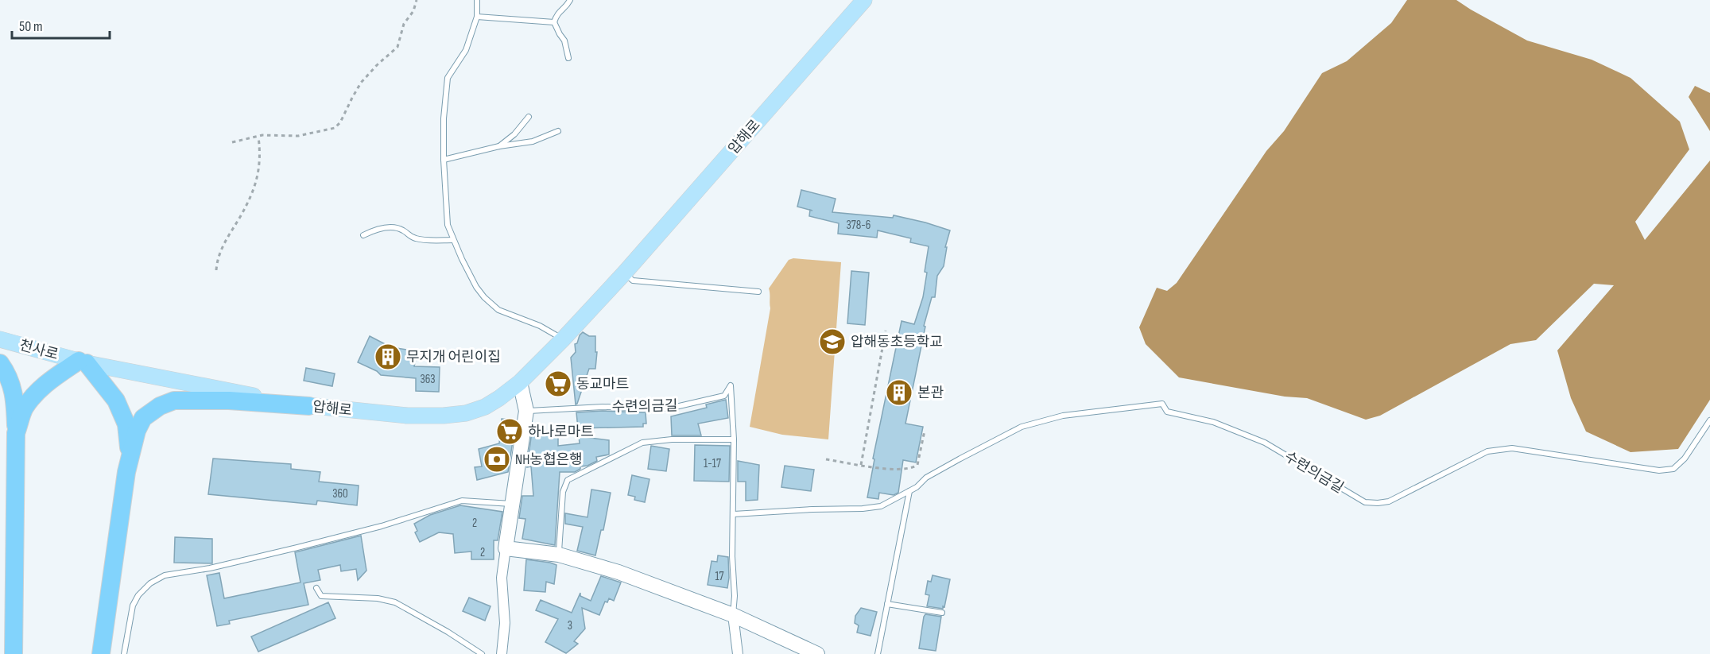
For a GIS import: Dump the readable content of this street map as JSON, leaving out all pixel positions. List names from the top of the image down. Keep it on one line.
{"streets":{"main road":["압해로","천사로"],"lane":["수련의금길"]},"crossings":[["압해로","천사로"]],"places":{"school or university":["압해동초등학교"],"building":["무지개 어린이집","본관"],"supermarket":["동교마트","하나로마트"],"bank":["NH농협은행"]},"house_numbers":["378-6","363","1-17","360","2","2","17","3"],"scale_bar":"50 m"}
